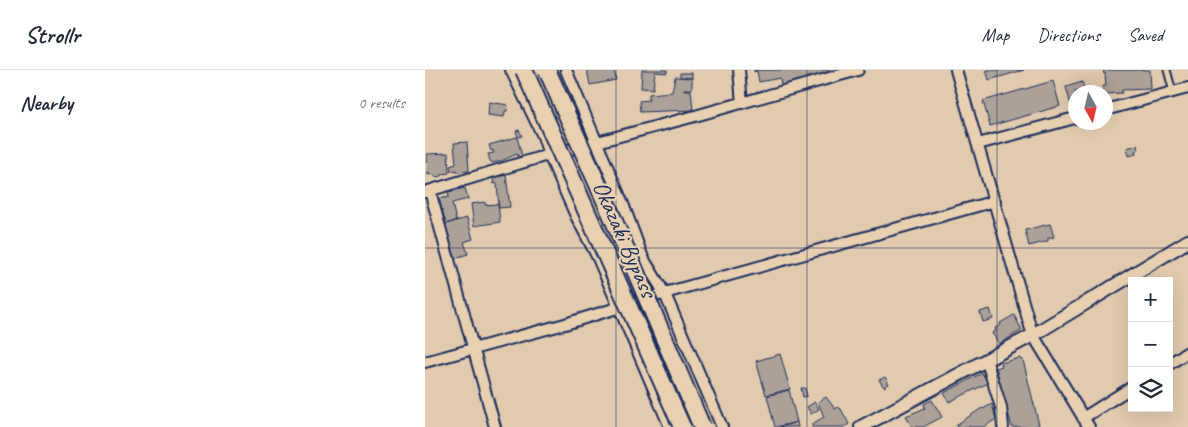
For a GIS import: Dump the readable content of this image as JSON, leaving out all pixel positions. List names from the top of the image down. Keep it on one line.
{"streets":{"highway":["Okazaki Bypass"]},"north":"bottom","page":{"header":"Strollr","nav":["Map","Directions","Saved"],"heading":["Nearby","0 results"],"map_buttons":["+","−"]}}
